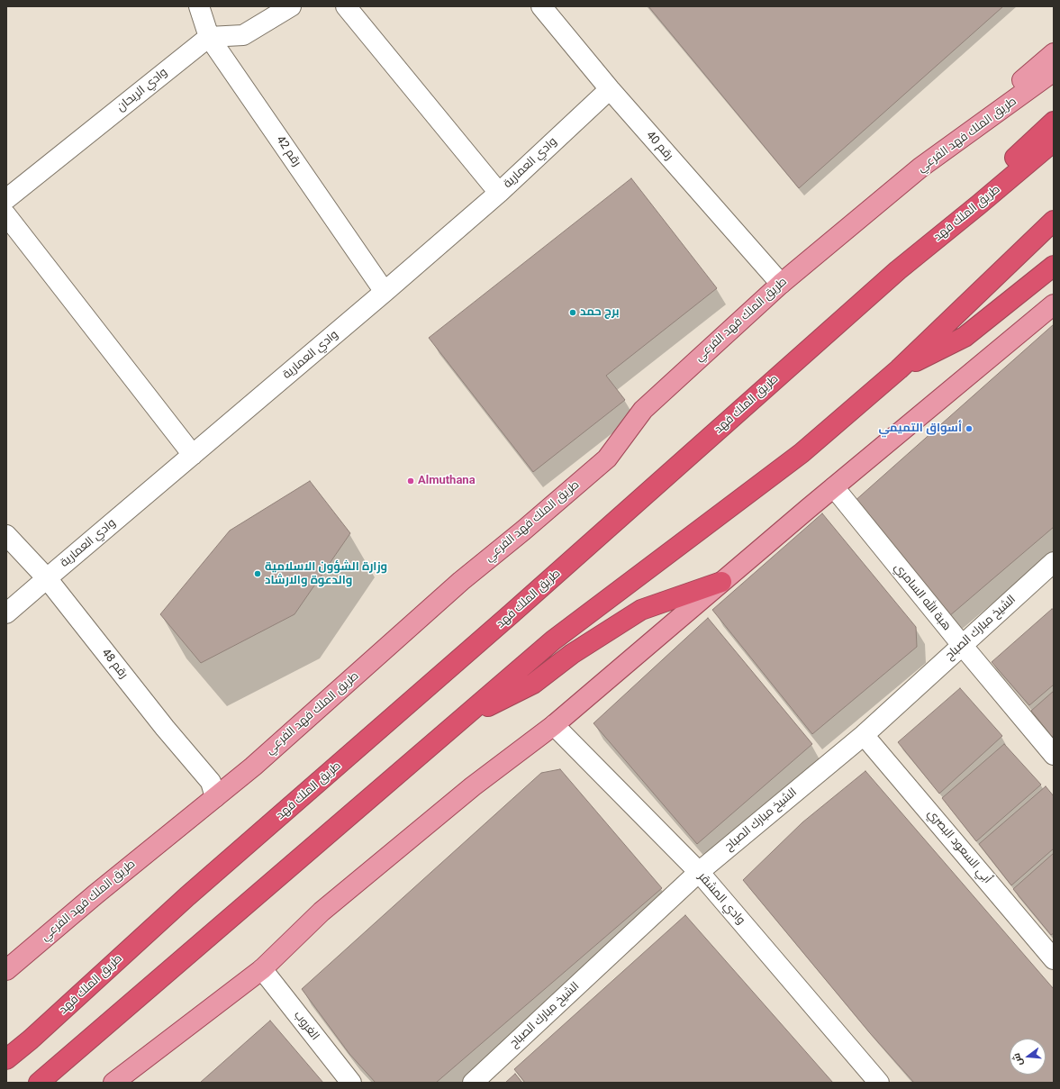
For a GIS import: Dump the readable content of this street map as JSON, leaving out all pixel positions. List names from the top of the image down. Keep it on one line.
{"streets":{"highway":["طريق الملك فهد"],"main road":["طريق الملك فهد الفرعي"],"street":["وادي الريحان","رقم 40","رقم 42","وادي العمارية","هبة الله السامري","الشيخ مبارك الصباح","رقم 48","أبي السعود البصري","وادي المشقر","الغروب"]},"crossings":[["وادي الريحان","رقم 42"],["طريق الملك فهد الفرعي","رقم 40"],["طريق الملك فهد الفرعي","رقم 48"],["رقم 40","وادي العمارية"],["رقم 42","وادي العمارية"],["وادي العمارية","رقم 48"],["هبة الله السامري","الشيخ مبارك الصباح"],["الشيخ مبارك الصباح","أبي السعود البصري"],["الشيخ مبارك الصباح","وادي المشقر"]],"places":["برج حمد","أسواق التميمي","Almuthana","وزارة الشؤون الاسلامية والدعوة والارشاد"],"north":"left"}
